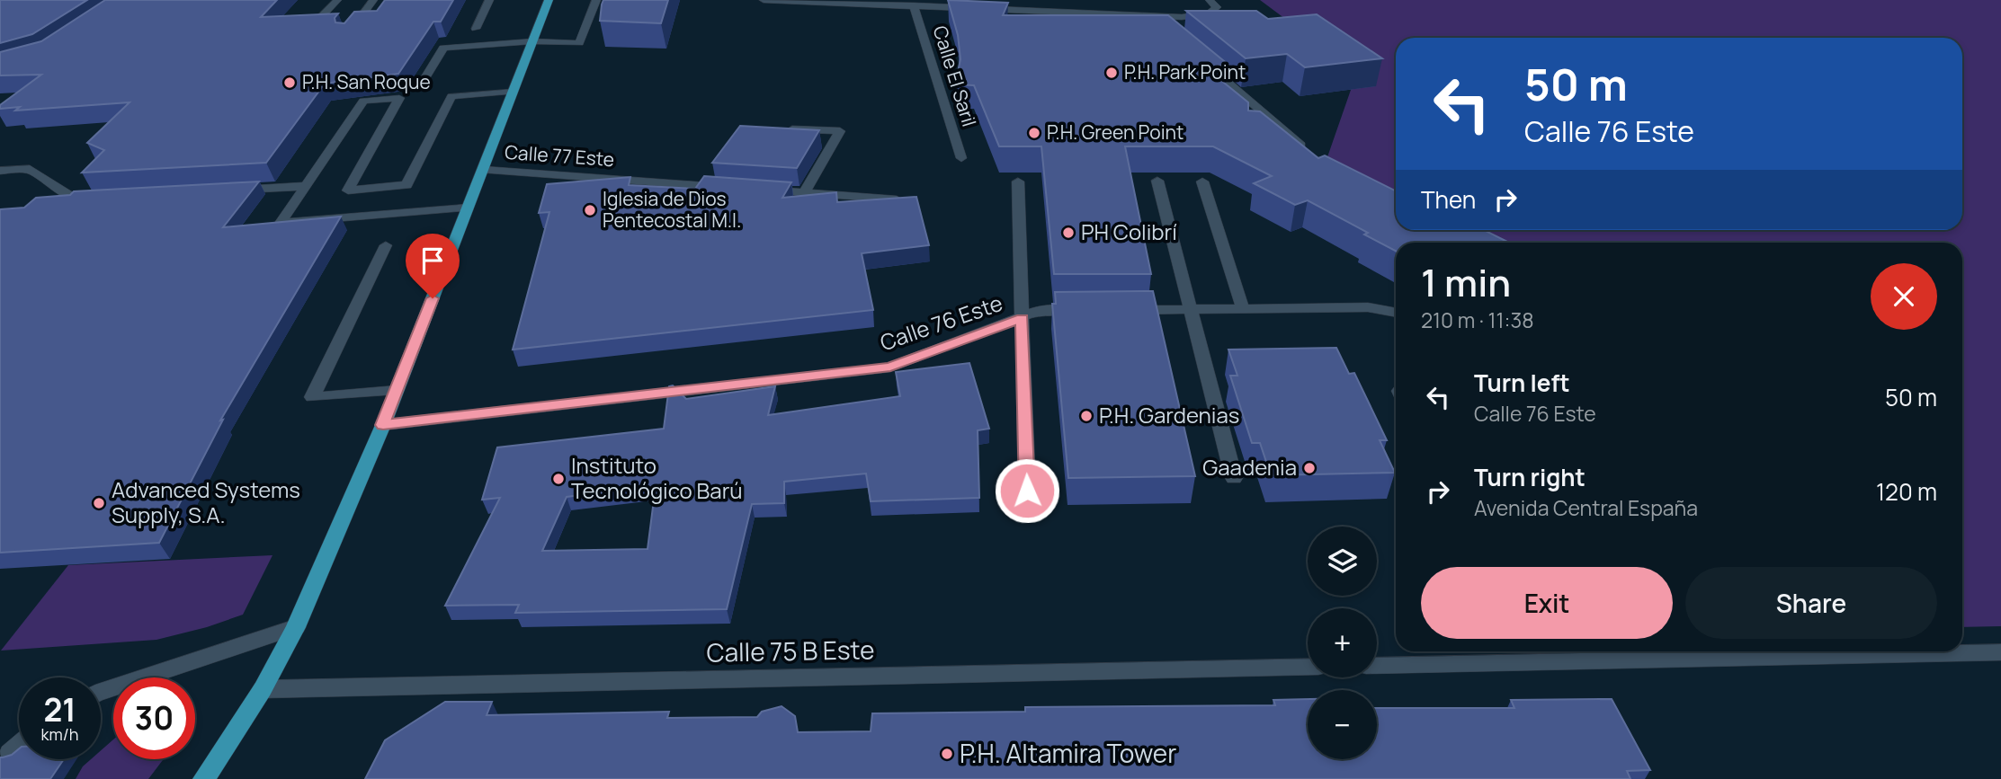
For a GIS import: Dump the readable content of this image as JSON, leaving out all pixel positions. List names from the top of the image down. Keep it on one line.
{"streets":{"street":["Calle El Saril","Calle 77 Este","Calle 76 Este","Calle 75 B Este"]},"places":["P.H. Park Point","P.H. San Roque","P.H. Green Point","Iglesia de Dios Pentecostal M.I.","PH Colibrí","P.H. Gardenias","Gaadenia","Instituto Tecnológico Barú","Advanced Systems Supply, S.A.","P.H. Altamira Tower"],"page":{"turn":["50 m","Calle 76 Este"],"then":"Then","heading":["1 min","210 m · 11:38"],"list":[{"name":"Turn left","note":"Calle 76 Este","value":"50 m"},{"name":"Turn right","note":"Avenida Central España","value":"120 m"}],"map_buttons":["+","−"],"buttons":["Exit","Share"],"speed":"21 km/h","limit":"30"}}
